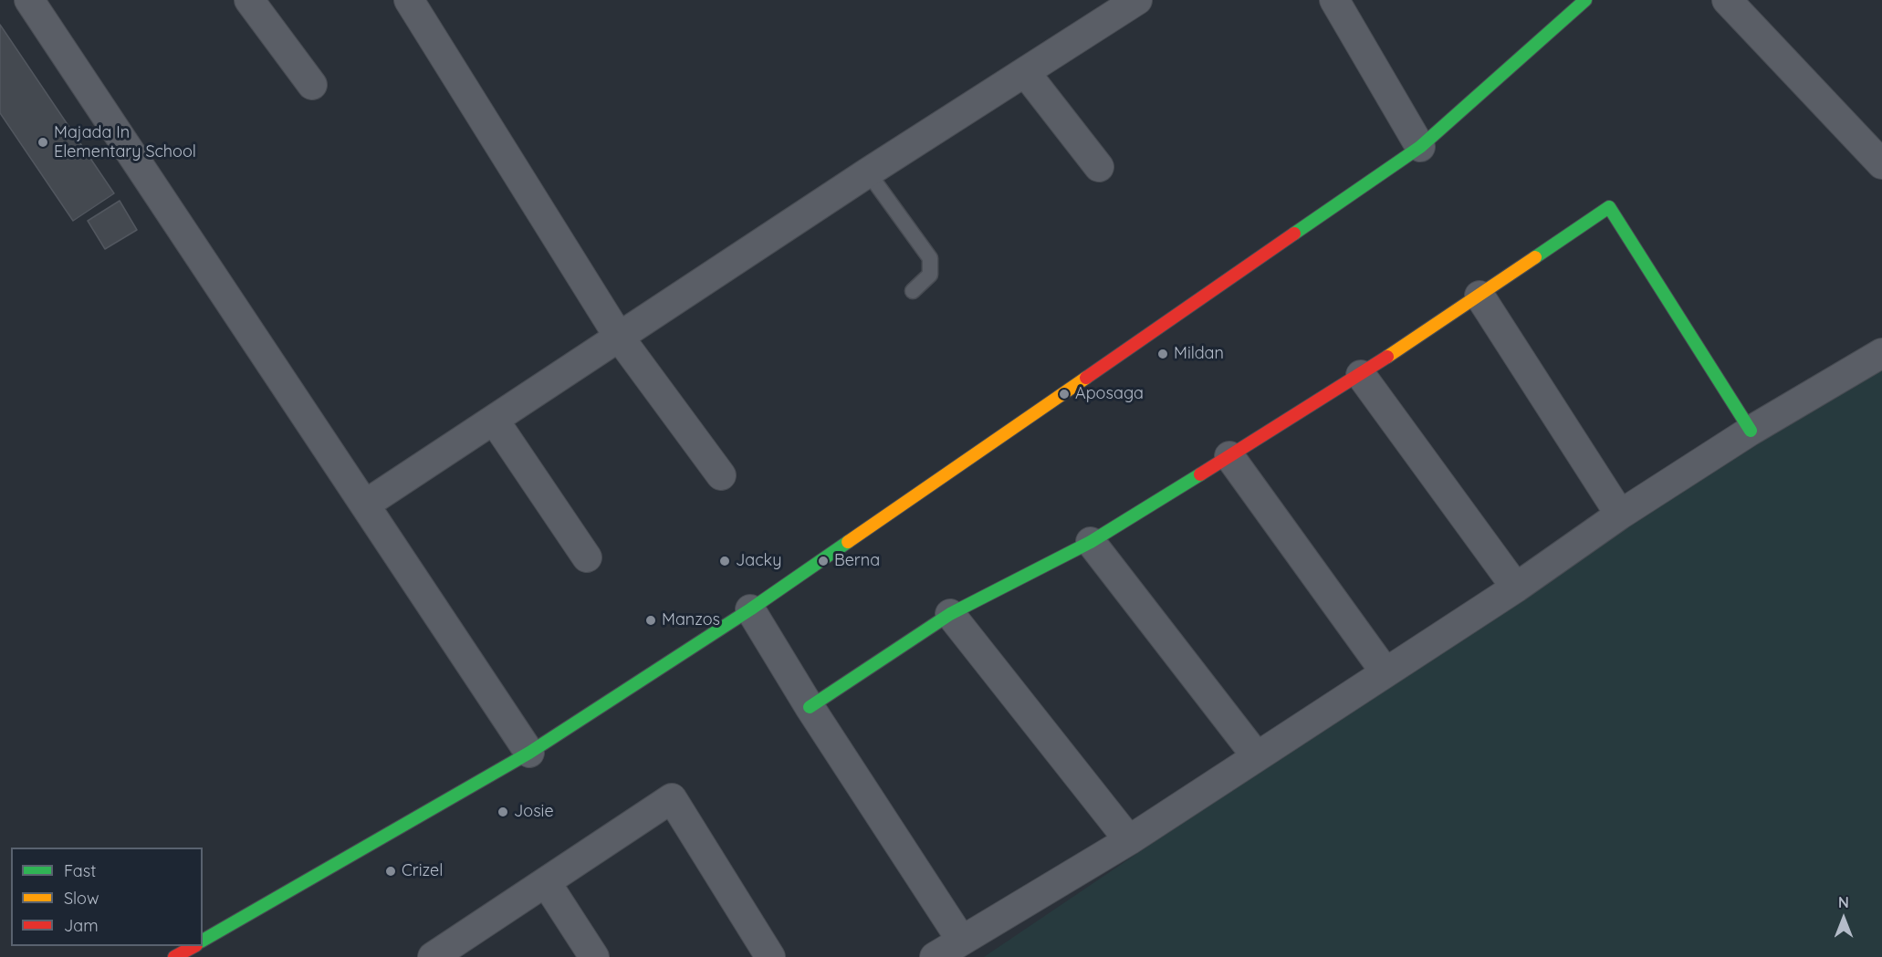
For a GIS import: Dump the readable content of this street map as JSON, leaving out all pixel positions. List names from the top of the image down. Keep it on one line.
{"places":["Majada In Elementary School","Mildan","Aposaga","Jacky","Berna","Manzos","Josie","Crizel"],"legend":["Fast","Slow","Jam"],"north":"top"}
